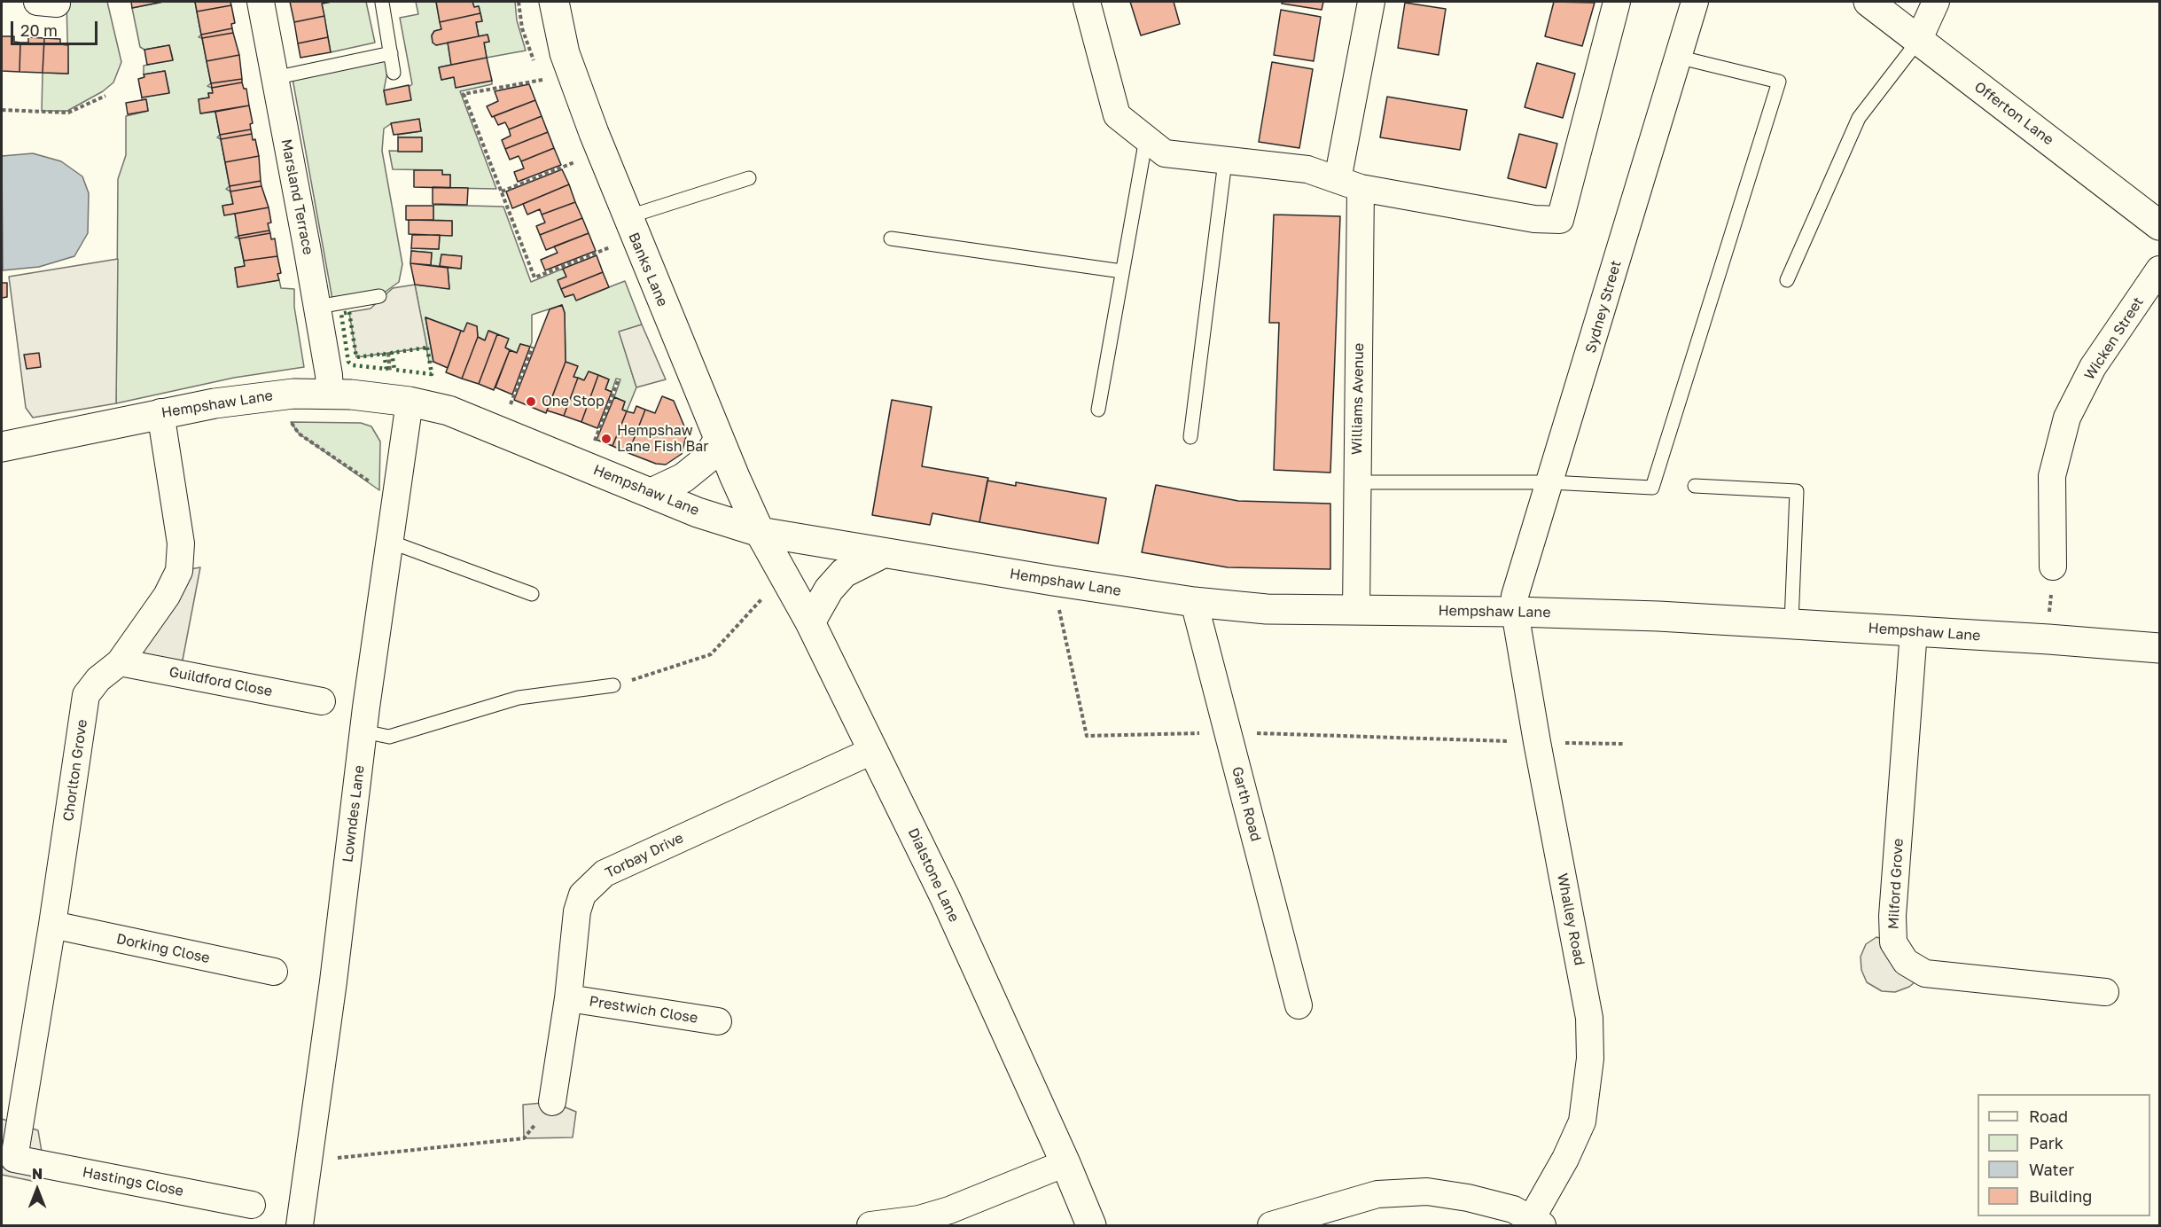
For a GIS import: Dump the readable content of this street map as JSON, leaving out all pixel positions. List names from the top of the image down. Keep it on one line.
{"streets":{"street":["Offerton Lane","Marsland Terrace","Banks Lane","Sydney Street","Wicken Street","Williams Avenue","Hempshaw Lane","Guildford Close","Chorlton Grove","Garth Road","Lowndes Lane","Torbay Drive","Dialstone Lane","Milford Grove","Whalley Road","Dorking Close","Prestwich Close","Hastings Close"]},"crossings":[["Marsland Terrace","Hempshaw Lane"],["Banks Lane","Hempshaw Lane"],["Banks Lane","Dialstone Lane"],["Sydney Street","Hempshaw Lane"],["Sydney Street","Whalley Road"],["Williams Avenue","Hempshaw Lane"],["Hempshaw Lane","Chorlton Grove"],["Hempshaw Lane","Garth Road"],["Hempshaw Lane","Lowndes Lane"],["Hempshaw Lane","Dialstone Lane"],["Hempshaw Lane","Milford Grove"],["Hempshaw Lane","Whalley Road"],["Guildford Close","Chorlton Grove"],["Chorlton Grove","Dorking Close"],["Chorlton Grove","Hastings Close"],["Torbay Drive","Dialstone Lane"],["Torbay Drive","Prestwich Close"]],"places":["One Stop","Hempshaw Lane Fish Bar"],"legend":["Road","Park","Water","Building"],"scale_bar":"20 m","north":"top"}
